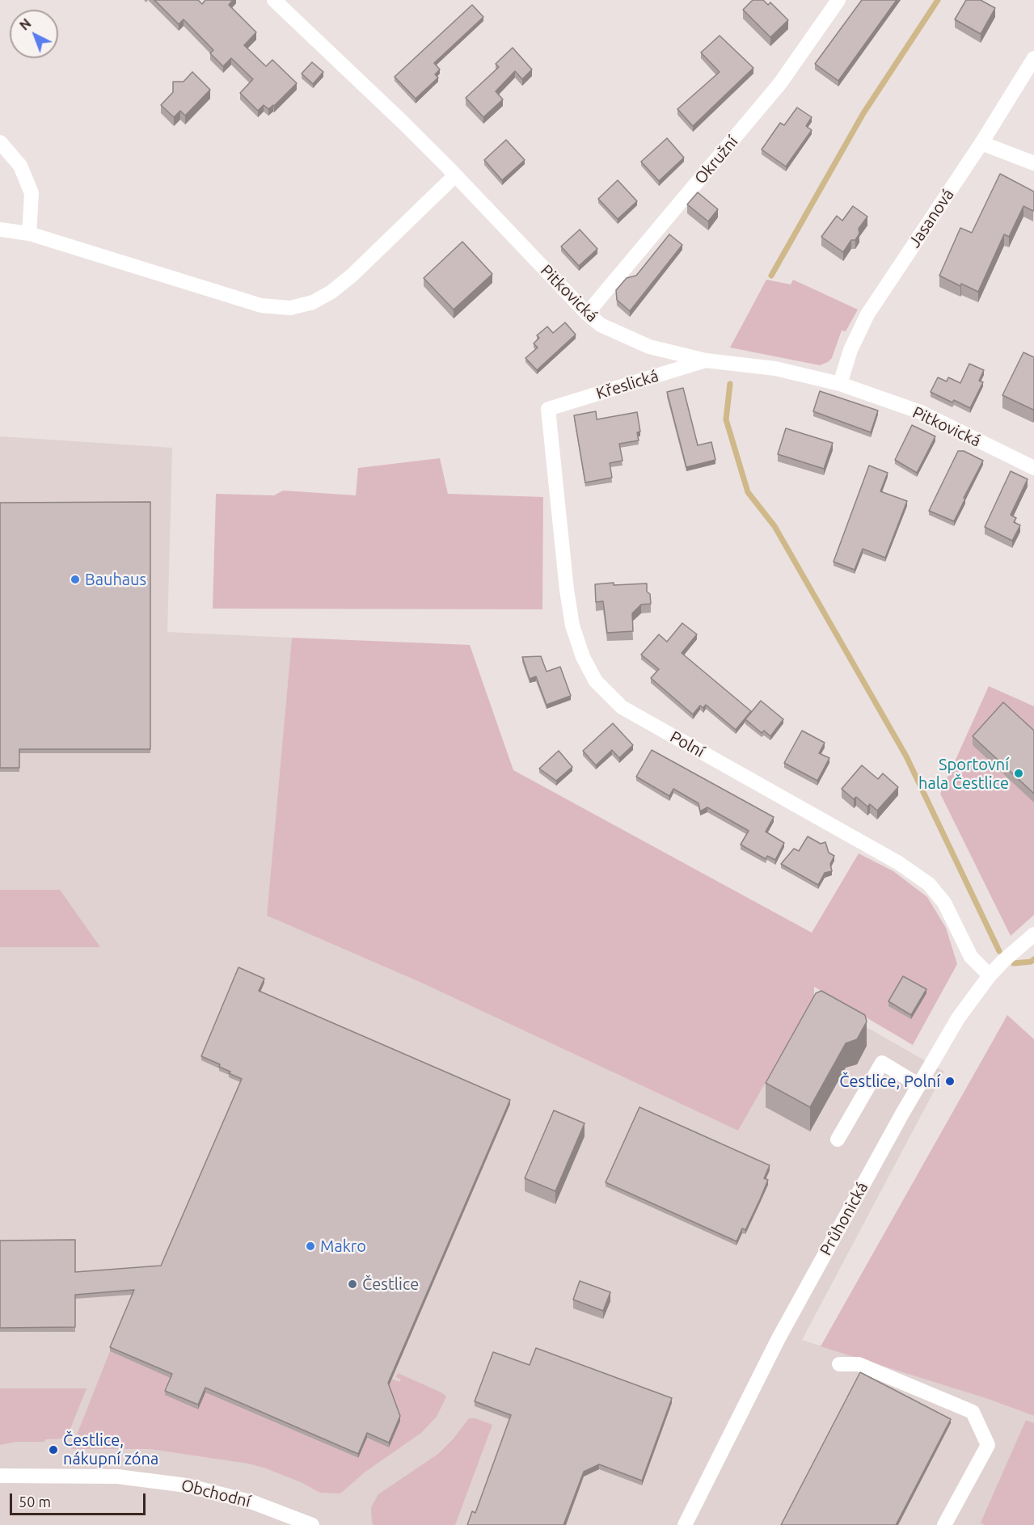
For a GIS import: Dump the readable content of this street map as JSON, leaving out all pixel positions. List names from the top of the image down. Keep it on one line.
{"streets":{"street":["Okružní","Jasanová","Pitkovická","Křeslická","Polní","Průhonická","Obchodní"]},"crossings":[["Okružní","Pitkovická"],["Jasanová","Pitkovická"],["Pitkovická","Křeslická"],["Křeslická","Polní"],["Polní","Průhonická"]],"places":["Bauhaus","Sportovní hala Čestlice","Čestlice, Polní","Makro","Čestlice","Čestlice, nákupní zóna"],"scale_bar":"50 m","north":"top left"}
